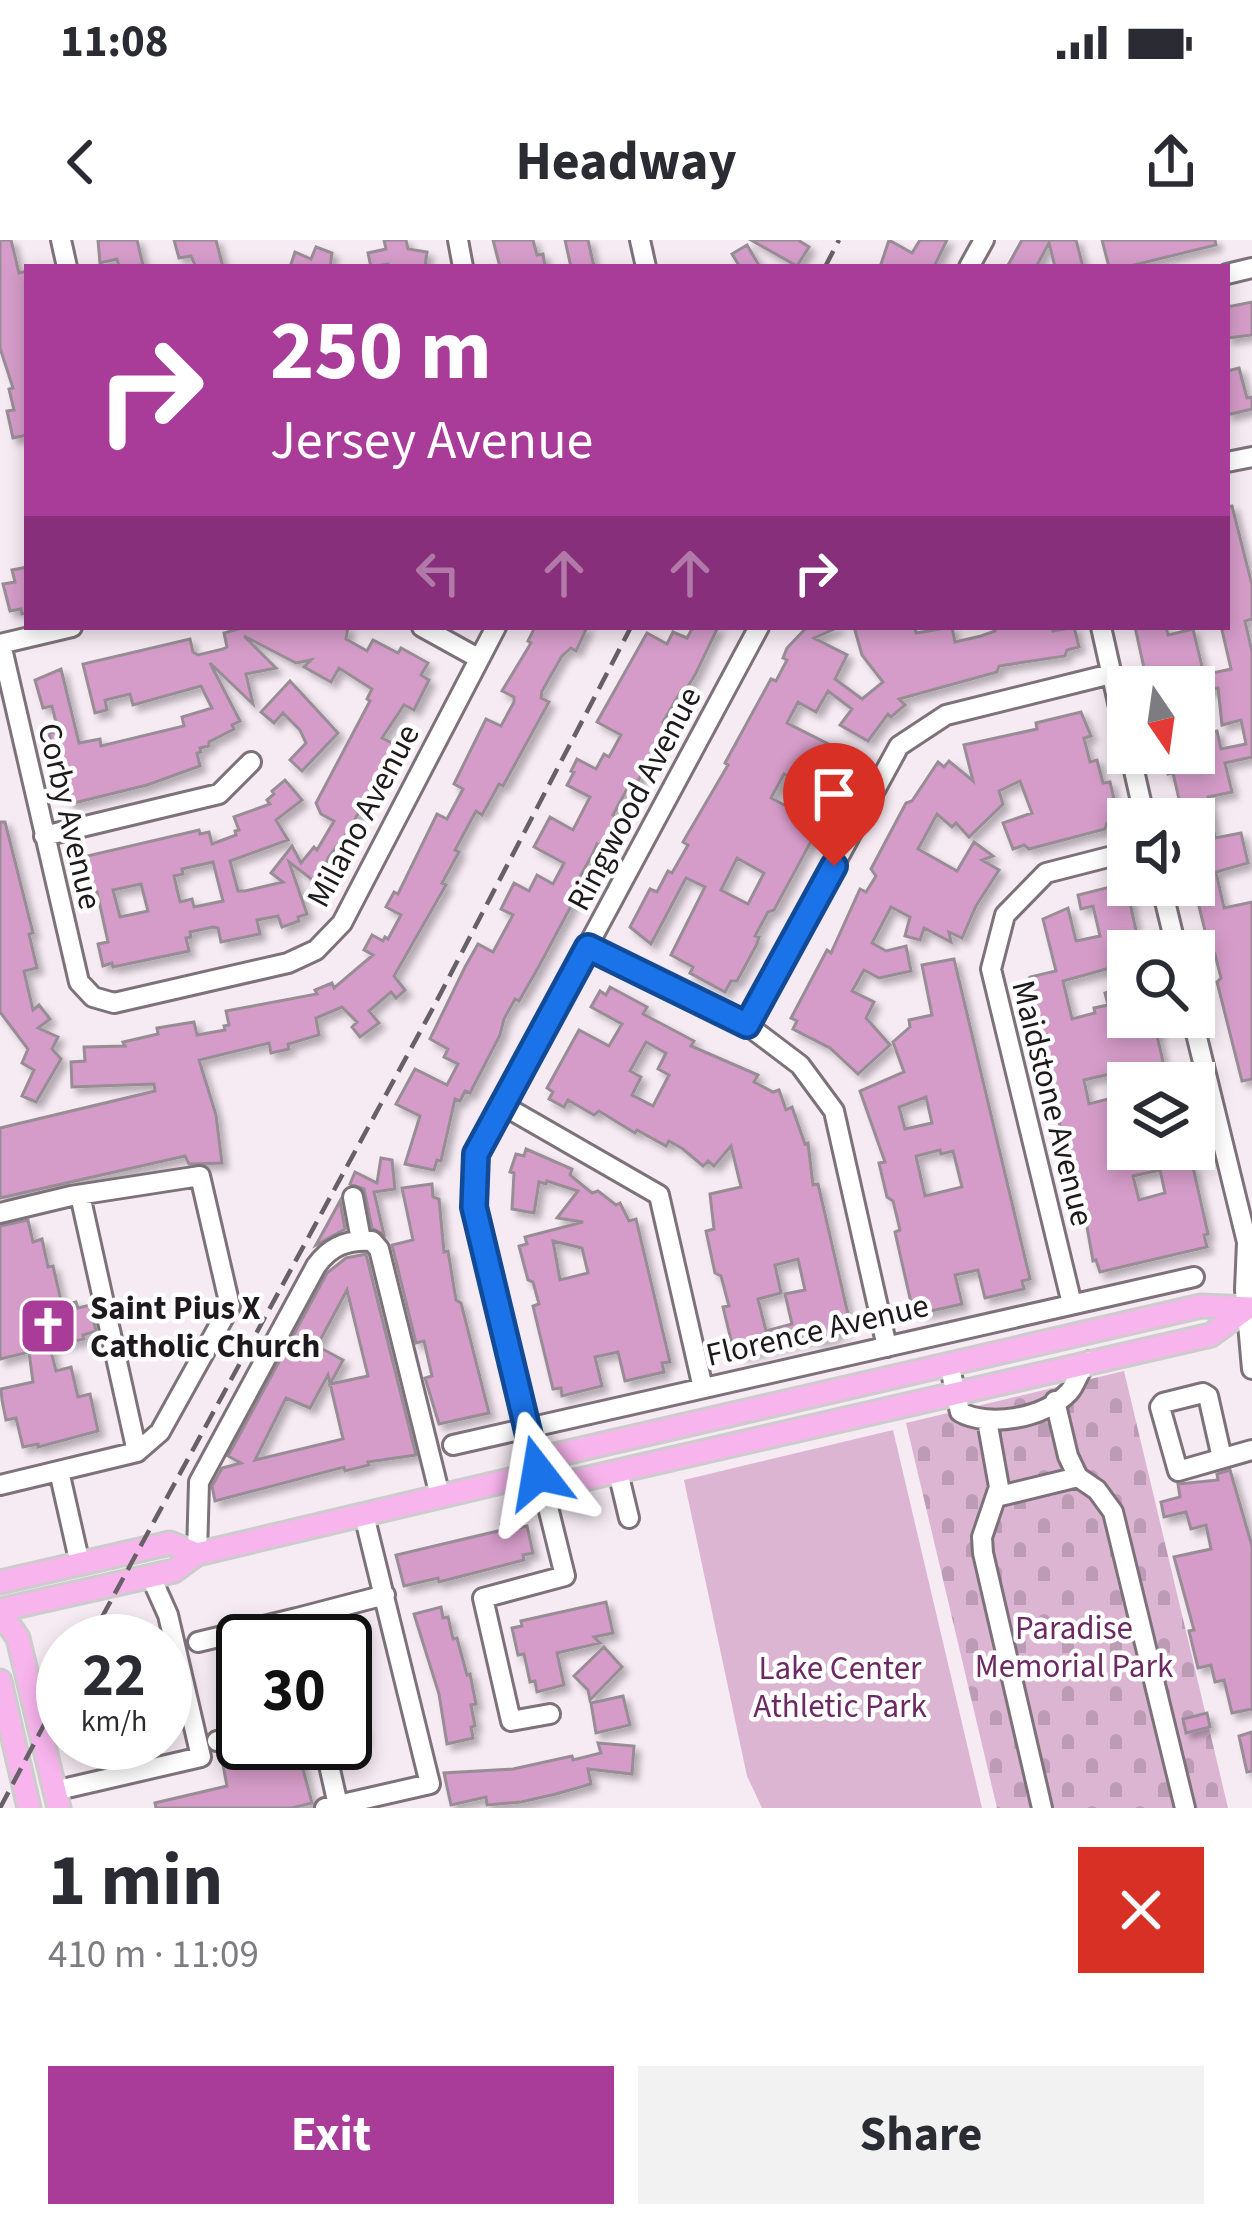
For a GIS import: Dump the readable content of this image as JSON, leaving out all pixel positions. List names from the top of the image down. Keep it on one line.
{"streets":{"main road":["Florence Avenue"],"street":["Ringwood Avenue","Milano Avenue","Corby Avenue","Maidstone Avenue"]},"crossings":[["Ringwood Avenue","Florence Avenue"],["Milano Avenue","Corby Avenue"],["Maidstone Avenue","Florence Avenue"]],"parks":["Paradise Memorial Park","Lake Center Athletic Park"],"places":{"church":["Saint Pius X Catholic Church"]},"north":"bottom","page":{"status":"11:08","header":"Headway","turn":["250 m","Jersey Avenue"],"speed":"22 km/h","limit":"30","heading":["1 min","410 m · 11:09"],"buttons":["Exit","Share"]}}
